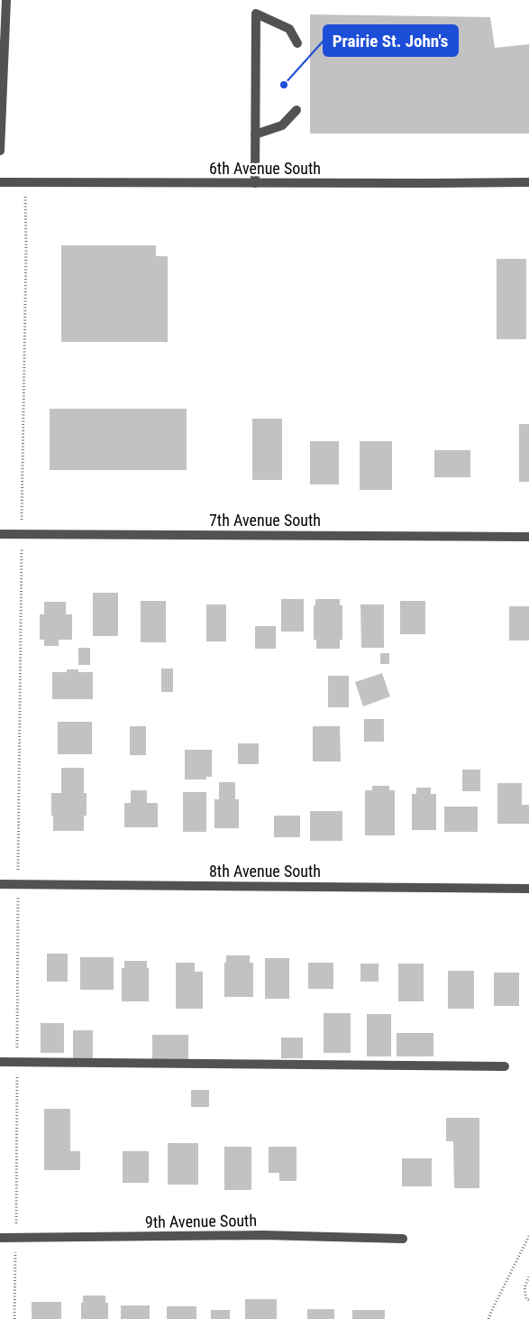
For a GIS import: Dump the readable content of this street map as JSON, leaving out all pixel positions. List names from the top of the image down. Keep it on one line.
{"streets":{"street":["6th Avenue South","7th Avenue South","8th Avenue South","9th Avenue South"]},"places":["Prairie St. John's"]}
